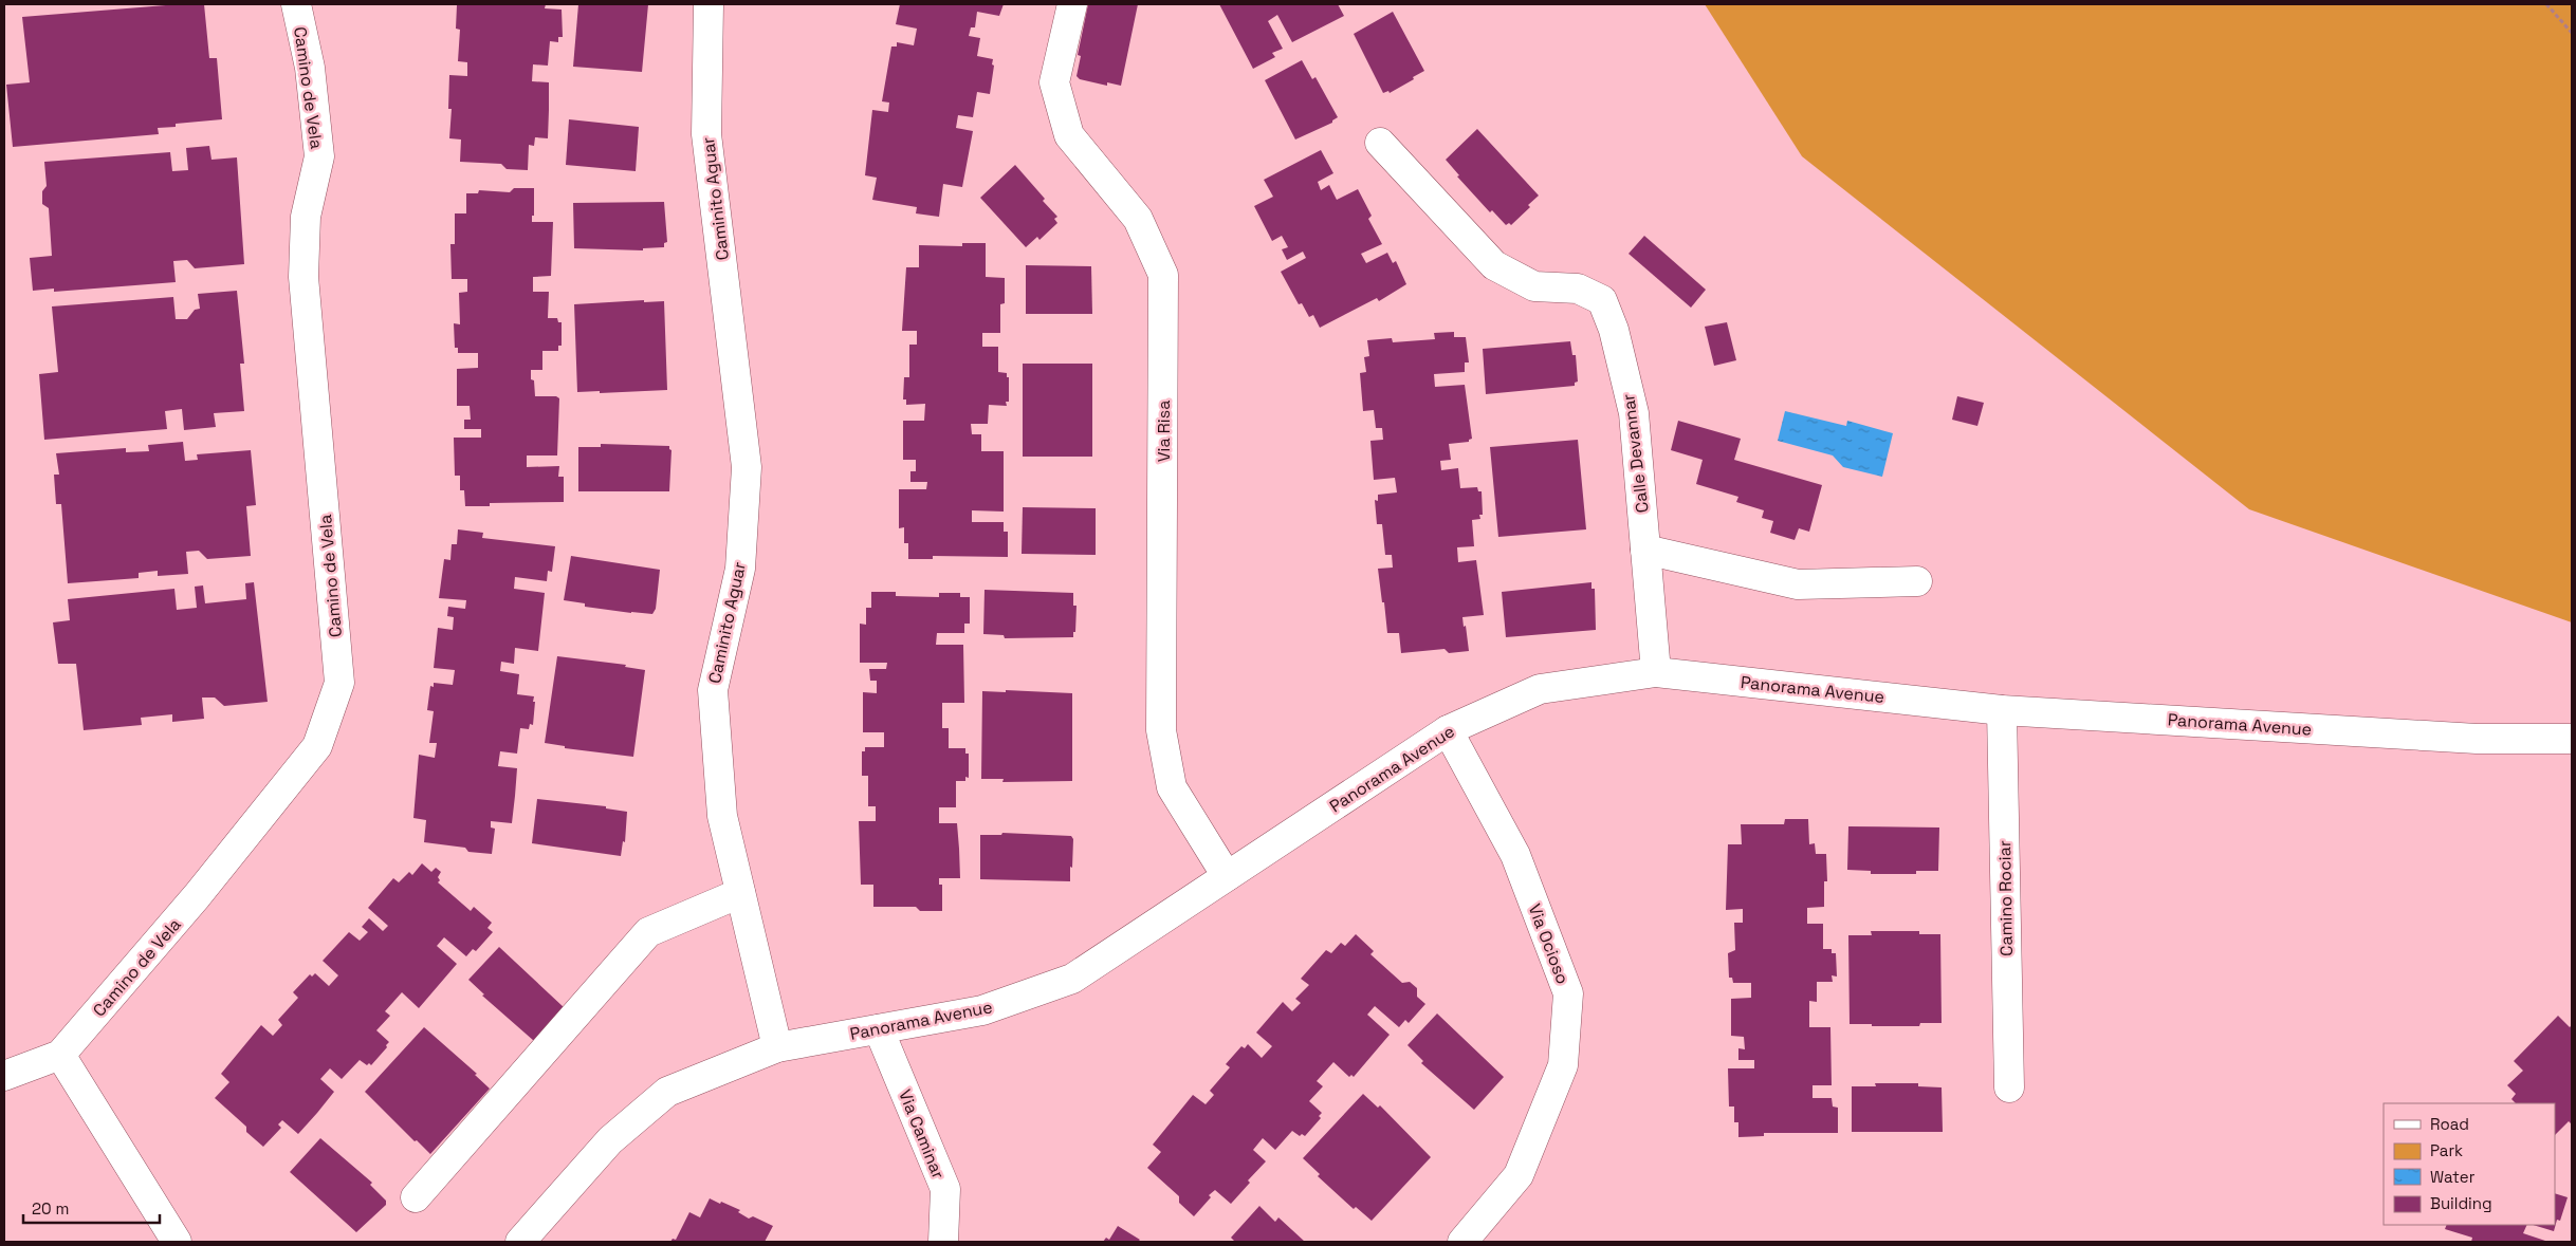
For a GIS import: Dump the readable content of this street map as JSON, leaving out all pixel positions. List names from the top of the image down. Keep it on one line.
{"streets":{"street":["Camino de Vela","Caminito Aguar","Via Risa","Calle Devannar","Panorama Avenue","Camino Rociar","Via Ocioso","Via Caminar"]},"crossings":[["Caminito Aguar","Panorama Avenue"],["Via Risa","Panorama Avenue"],["Calle Devannar","Panorama Avenue"],["Panorama Avenue","Camino Rociar"],["Panorama Avenue","Via Ocioso"],["Panorama Avenue","Via Caminar"]],"legend":["Road","Park","Water","Building"],"scale_bar":"20 m"}
